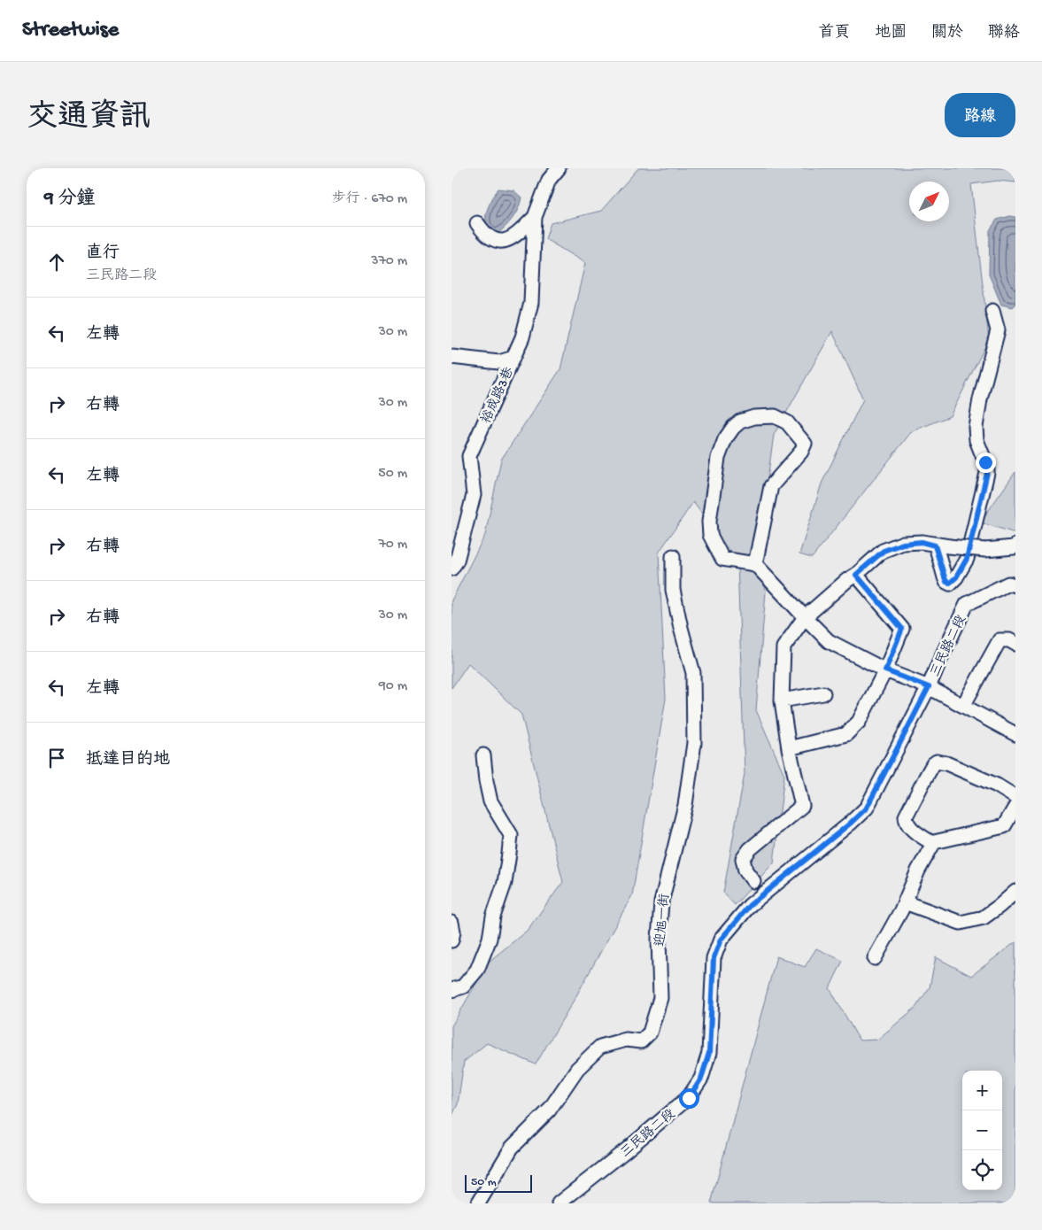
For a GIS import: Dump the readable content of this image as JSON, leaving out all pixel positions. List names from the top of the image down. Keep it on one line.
{"streets":{"street":["裕成路3巷","三民路二段","迎旭一街"]},"scale_bar":"50 m","north":"top right","page":{"header":"Streetwise","nav":["首頁","地圖","關於","聯絡"],"title":"交通資訊","buttons":"路線","heading":["9 分鐘","步行 · 670 m"],"list":[["直行","三民路二段","370 m"],["左轉","30 m"],["右轉","30 m"],["左轉","50 m"],["右轉","70 m"],["右轉","30 m"],["左轉","90 m"],"抵達目的地"],"map_buttons":["+","−"],"scale":"50 m"}}
